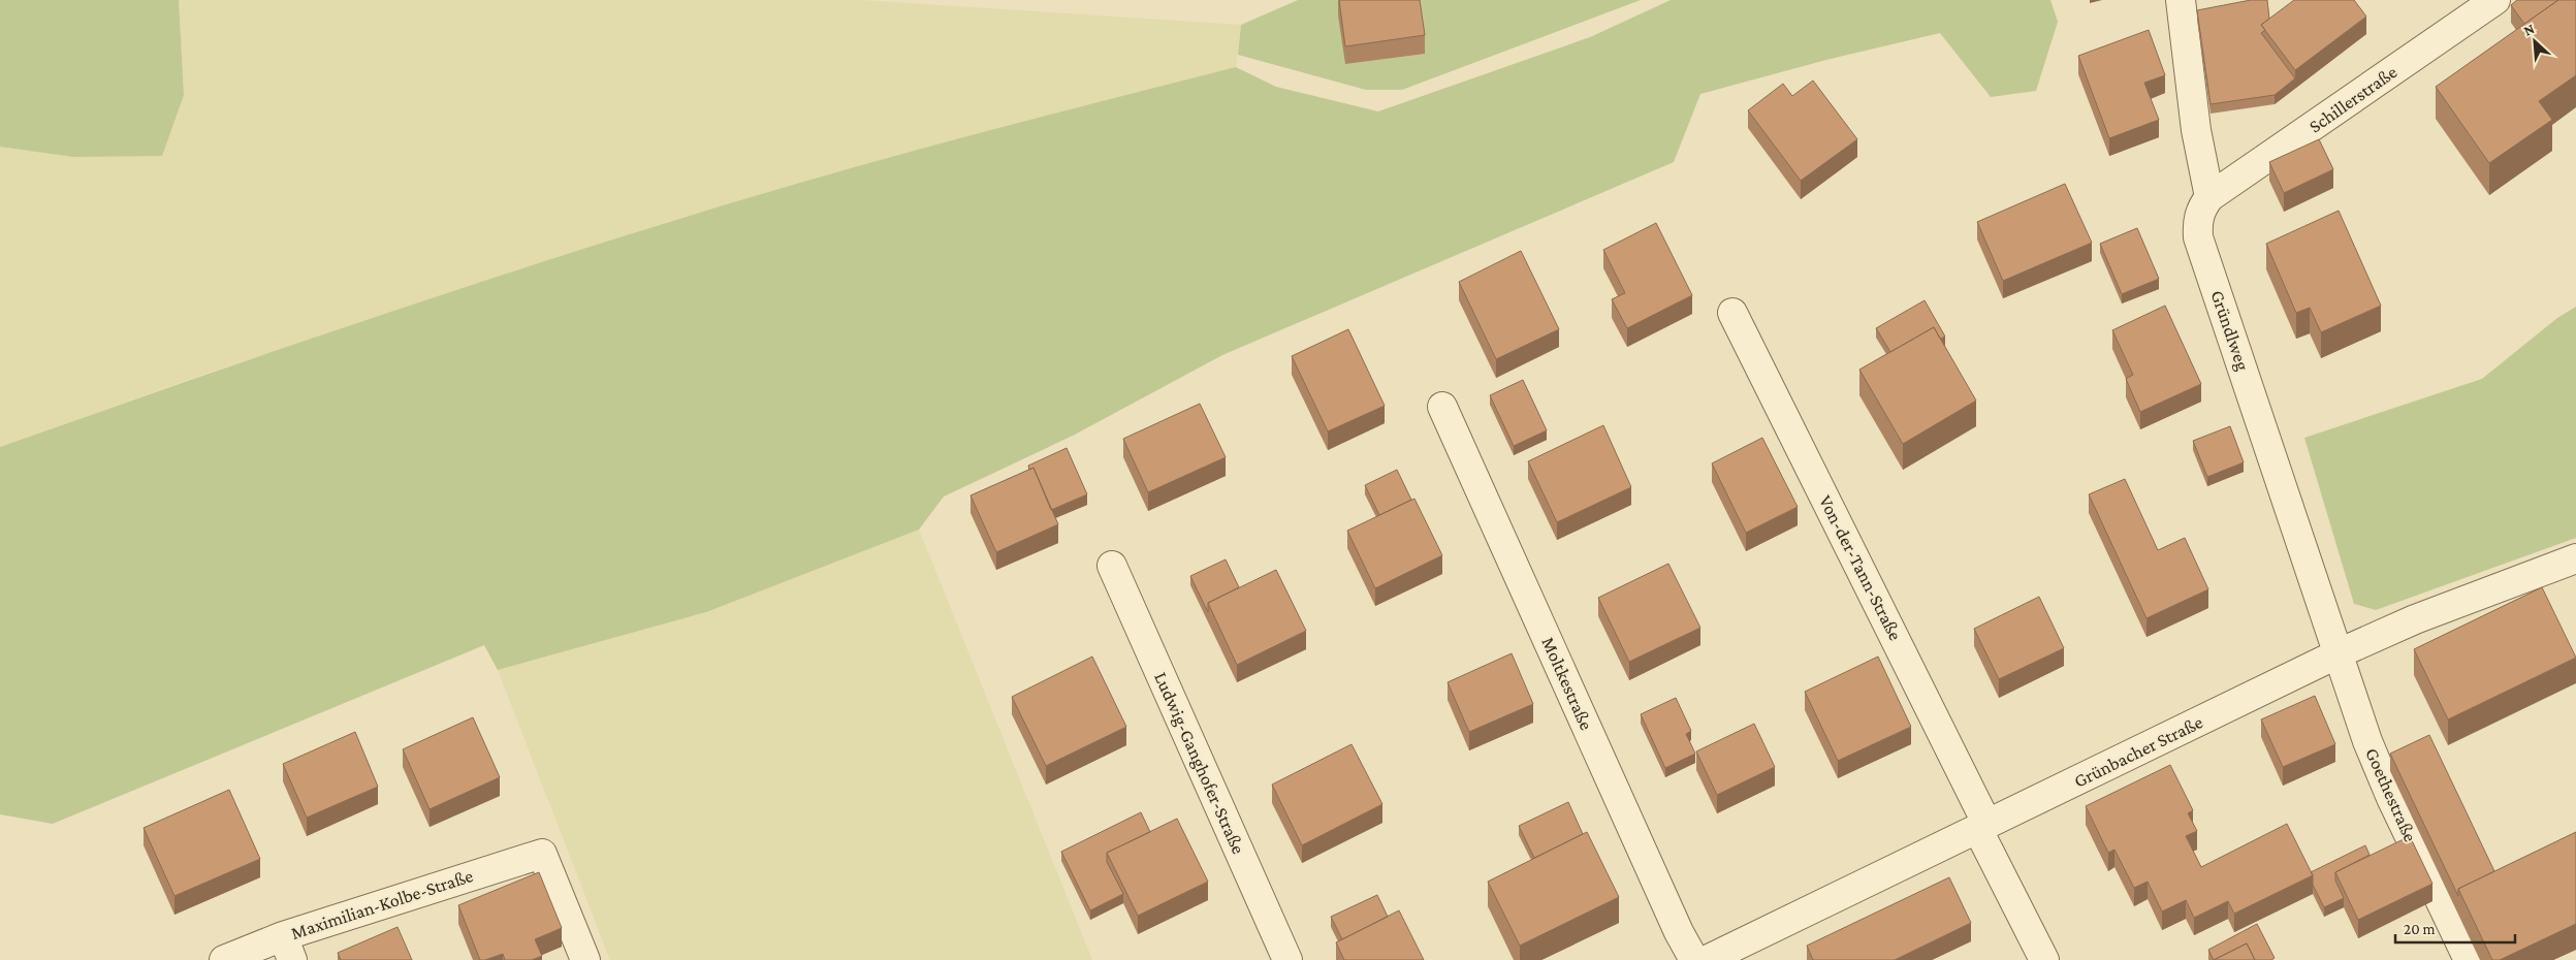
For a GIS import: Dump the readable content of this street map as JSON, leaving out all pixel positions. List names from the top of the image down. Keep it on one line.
{"streets":{"street":["Schillerstraße","Gründlweg","Von-der-Tann-Straße","Moltkestraße","Grünbacher Straße","Ludwig-Ganghofer-Straße","Goethestraße","Maximilian-Kolbe-Straße"]},"crossings":[["Schillerstraße","Gründlweg"],["Gründlweg","Grünbacher Straße"],["Gründlweg","Goethestraße"],["Von-der-Tann-Straße","Grünbacher Straße"],["Grünbacher Straße","Goethestraße"]],"scale_bar":"20 m","north":"top left"}
